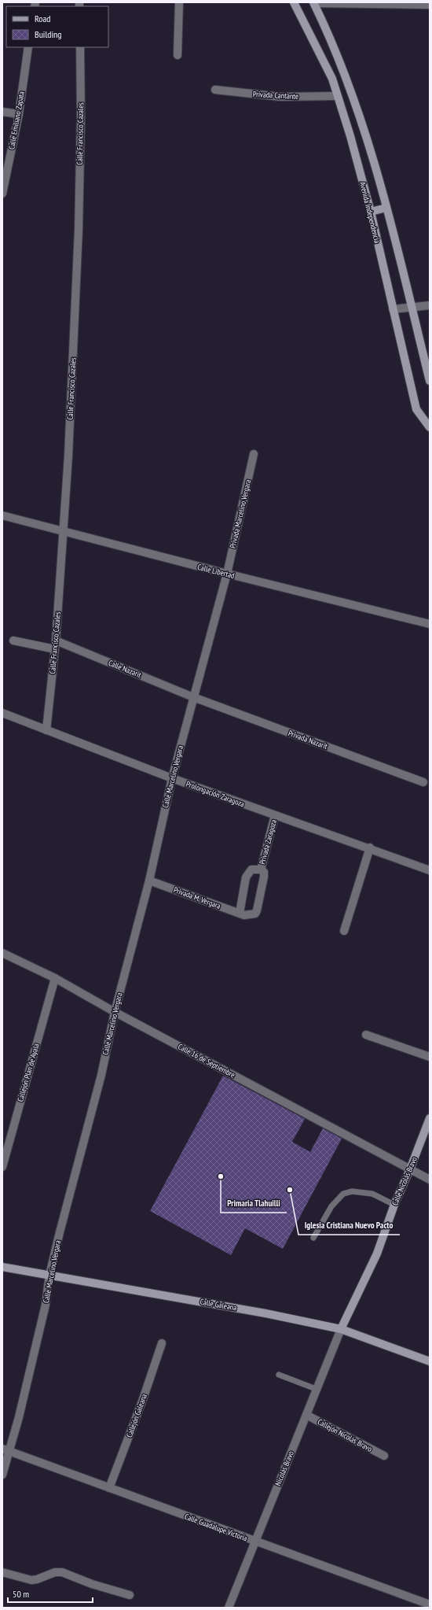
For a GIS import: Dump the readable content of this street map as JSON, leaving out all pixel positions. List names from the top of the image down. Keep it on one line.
{"streets":{"main road":["Avenida Independencia","Calle Nicolás Bravo","Calle Galeana"],"street":["Privada Cantante","Calle Emiliano Zapata","Calle Francisco Cazales","Privada Marcelino Vergara","Calle Libertad","Calle Nazarit","Privada Nazarit","Calle Marcelino Vergara","Prolongación Zaragoza","Privada Zaragoza","Privada M. Vergara","Calle 16 de Septiembre","Callejón Plan de Ayala","Callejón Galeana","Callejón Nicolás Bravo","Nicolás Bravo","Calle Guadalupe Victoria"]},"crossings":[["Privada Cantante","Avenida Independencia"],["Calle Francisco Cazales","Calle Libertad"],["Calle Francisco Cazales","Calle Nazarit"],["Calle Francisco Cazales","Prolongación Zaragoza"],["Privada Marcelino Vergara","Calle Libertad"],["Privada Marcelino Vergara","Calle Marcelino Vergara"],["Calle Libertad","Calle Marcelino Vergara"],["Calle Nazarit","Privada Nazarit"],["Calle Nazarit","Calle Marcelino Vergara"],["Privada Nazarit","Calle Marcelino Vergara"],["Calle Marcelino Vergara","Prolongación Zaragoza"],["Calle Marcelino Vergara","Privada M. Vergara"],["Calle Marcelino Vergara","Calle 16 de Septiembre"],["Calle Marcelino Vergara","Calle Galeana"],["Calle Marcelino Vergara","Calle Guadalupe Victoria"],["Prolongación Zaragoza","Privada Zaragoza"],["Privada Zaragoza","Privada M. Vergara"],["Calle 16 de Septiembre","Callejón Plan de Ayala"],["Calle 16 de Septiembre","Calle Nicolás Bravo"],["Calle Nicolás Bravo","Calle Galeana"],["Calle Nicolás Bravo","Nicolás Bravo"],["Calle Galeana","Nicolás Bravo"],["Callejón Galeana","Calle Guadalupe Victoria"],["Callejón Nicolás Bravo","Nicolás Bravo"],["Nicolás Bravo","Calle Guadalupe Victoria"]],"places":["Primaria Tlahuilli","Iglesia Cristiana Nuevo Pacto"],"legend":["Road","Building"],"scale_bar":"50 m"}
